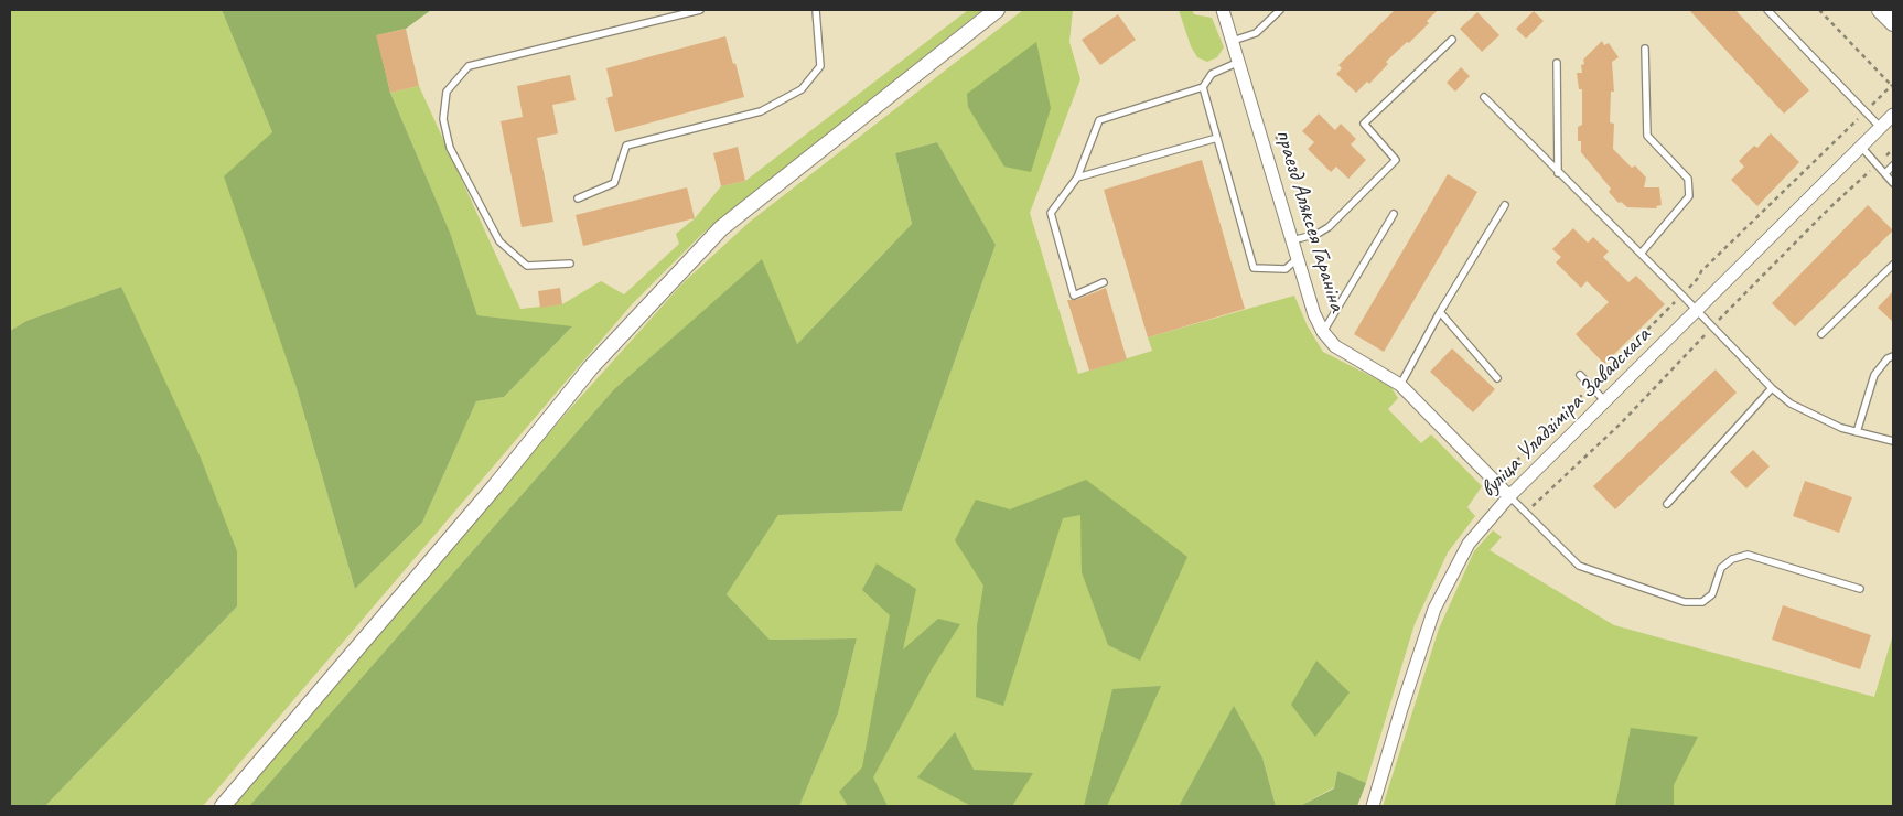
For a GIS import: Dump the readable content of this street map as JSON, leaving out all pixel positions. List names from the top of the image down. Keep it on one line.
{"streets":{"street":["праезд Аляксея Гараніна","вуліца Уладзіміра Завадскага"]},"crossings":[["праезд Аляксея Гараніна","вуліца Уладзіміра Завадскага"]]}
